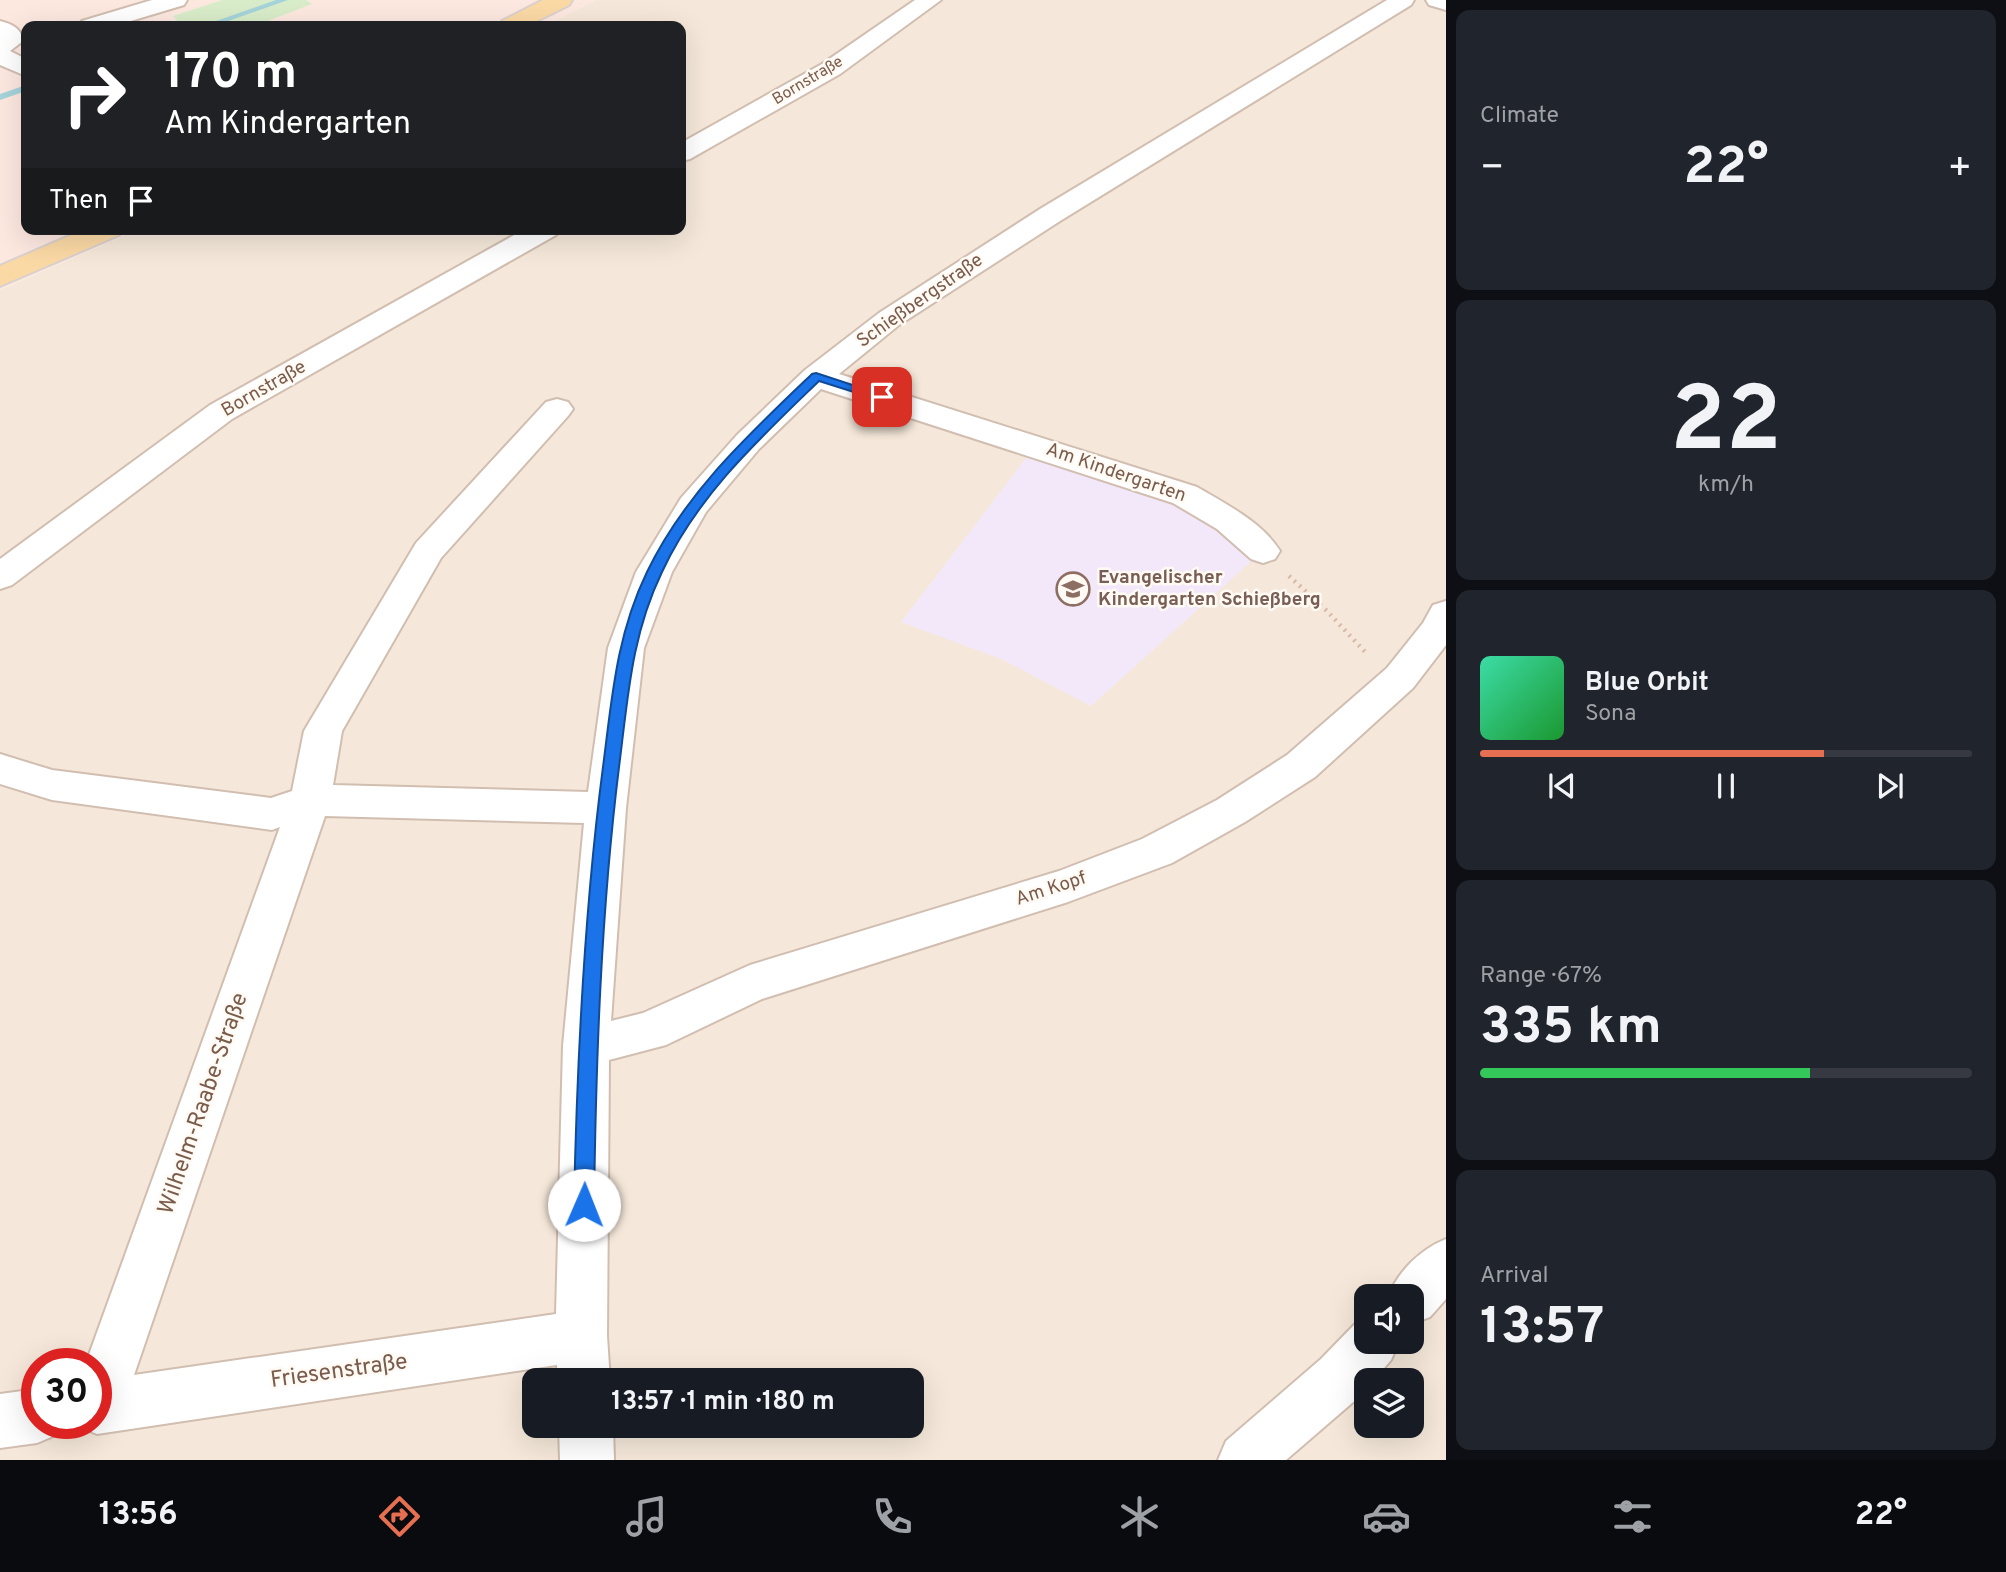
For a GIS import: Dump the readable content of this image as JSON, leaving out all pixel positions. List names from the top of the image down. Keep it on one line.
{"streets":{"street":["Bornstraße","Schießbergstraße","Am Kindergarten","Am Kopf","Wilhelm-Raabe-Straße","Friesenstraße"]},"crossings":[["Schießbergstraße","Am Kindergarten"],["Schießbergstraße","Am Kopf"],["Schießbergstraße","Friesenstraße"]],"places":{"school or university":["Evangelischer Kindergarten Schießberg"]},"page":{"tile":["Climate",["22","km/h"],["Range · 67%","335 km"],["Arrival","13:57"]],"turn":["170 m","Am Kindergarten"],"heat":["−","22°","+"],"then":"Then","song":["Blue Orbit","Sona"],"limit":"30","trip":"13:57 · 1 min · 180 m","tabs":["13:56","22°"]}}
